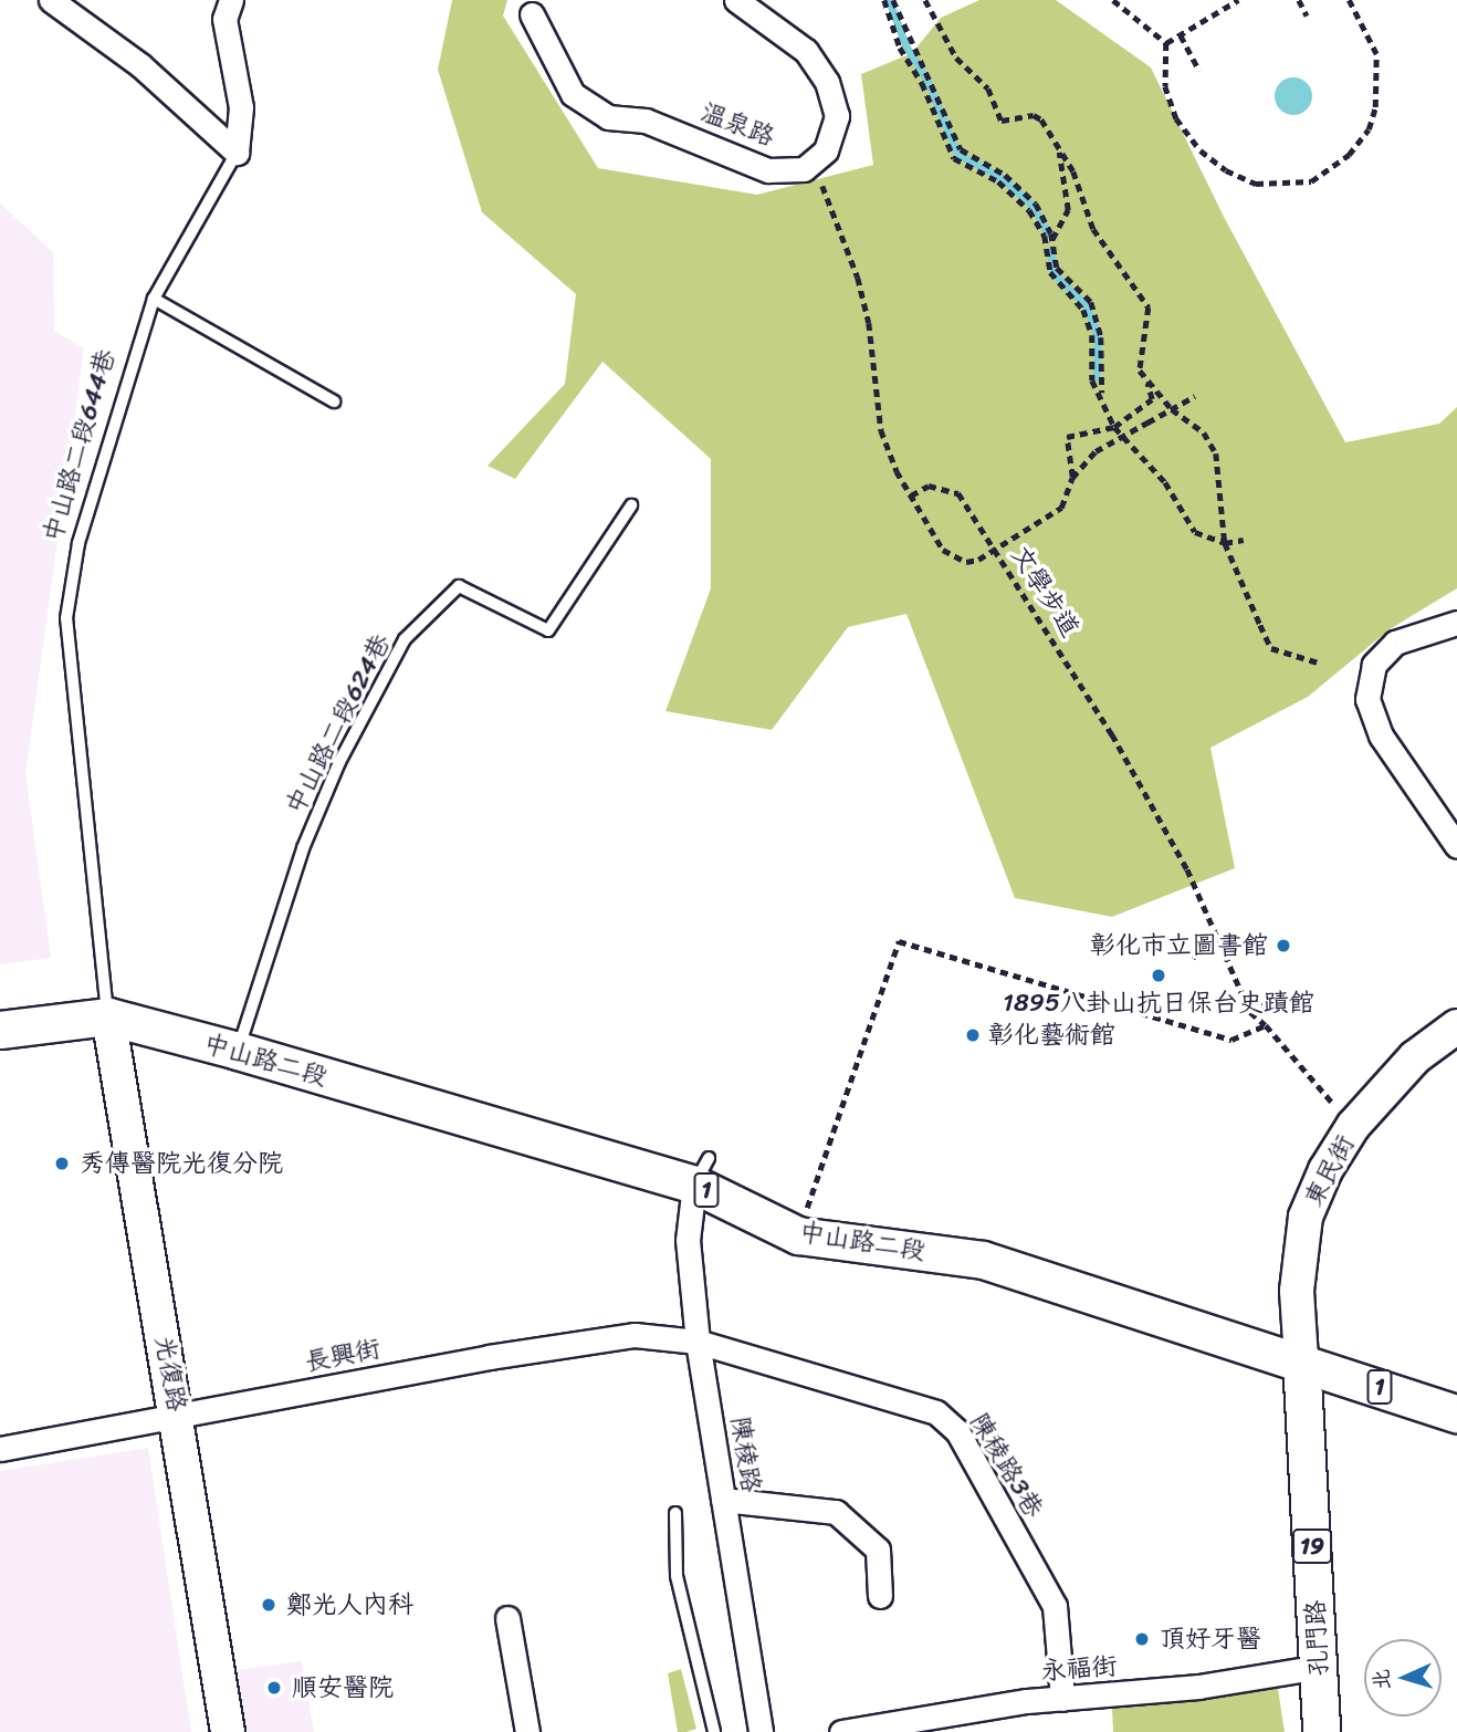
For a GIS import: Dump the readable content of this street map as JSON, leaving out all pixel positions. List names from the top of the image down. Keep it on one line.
{"streets":{"main road":["中山路二段","1","19","孔門路"],"street":["溫泉路","東民街","長興街","光復路","陳稜路","陳稜路3巷","永福街"],"lane":["中山路二段644巷","中山路二段624巷"],"path":["文學步道"]},"crossings":[["溫泉路","文學步道"],["中山路二段644巷","中山路二段"],["中山路二段644巷","光復路"],["文學步道","東民街"],["中山路二段624巷","中山路二段"],["中山路二段","東民街"],["中山路二段","光復路"],["中山路二段","陳稜路"],["中山路二段","孔門路"],["東民街","孔門路"],["長興街","光復路"],["長興街","陳稜路"],["長興街","陳稜路3巷"],["陳稜路","陳稜路3巷"],["陳稜路3巷","永福街"],["孔門路","永福街"]],"places":["彰化市立圖書館","1895八卦山抗日保台史蹟館","彰化藝術館","秀傳醫院光復分院","鄭光人內科","頂好牙醫","順安醫院"],"north":"left"}
